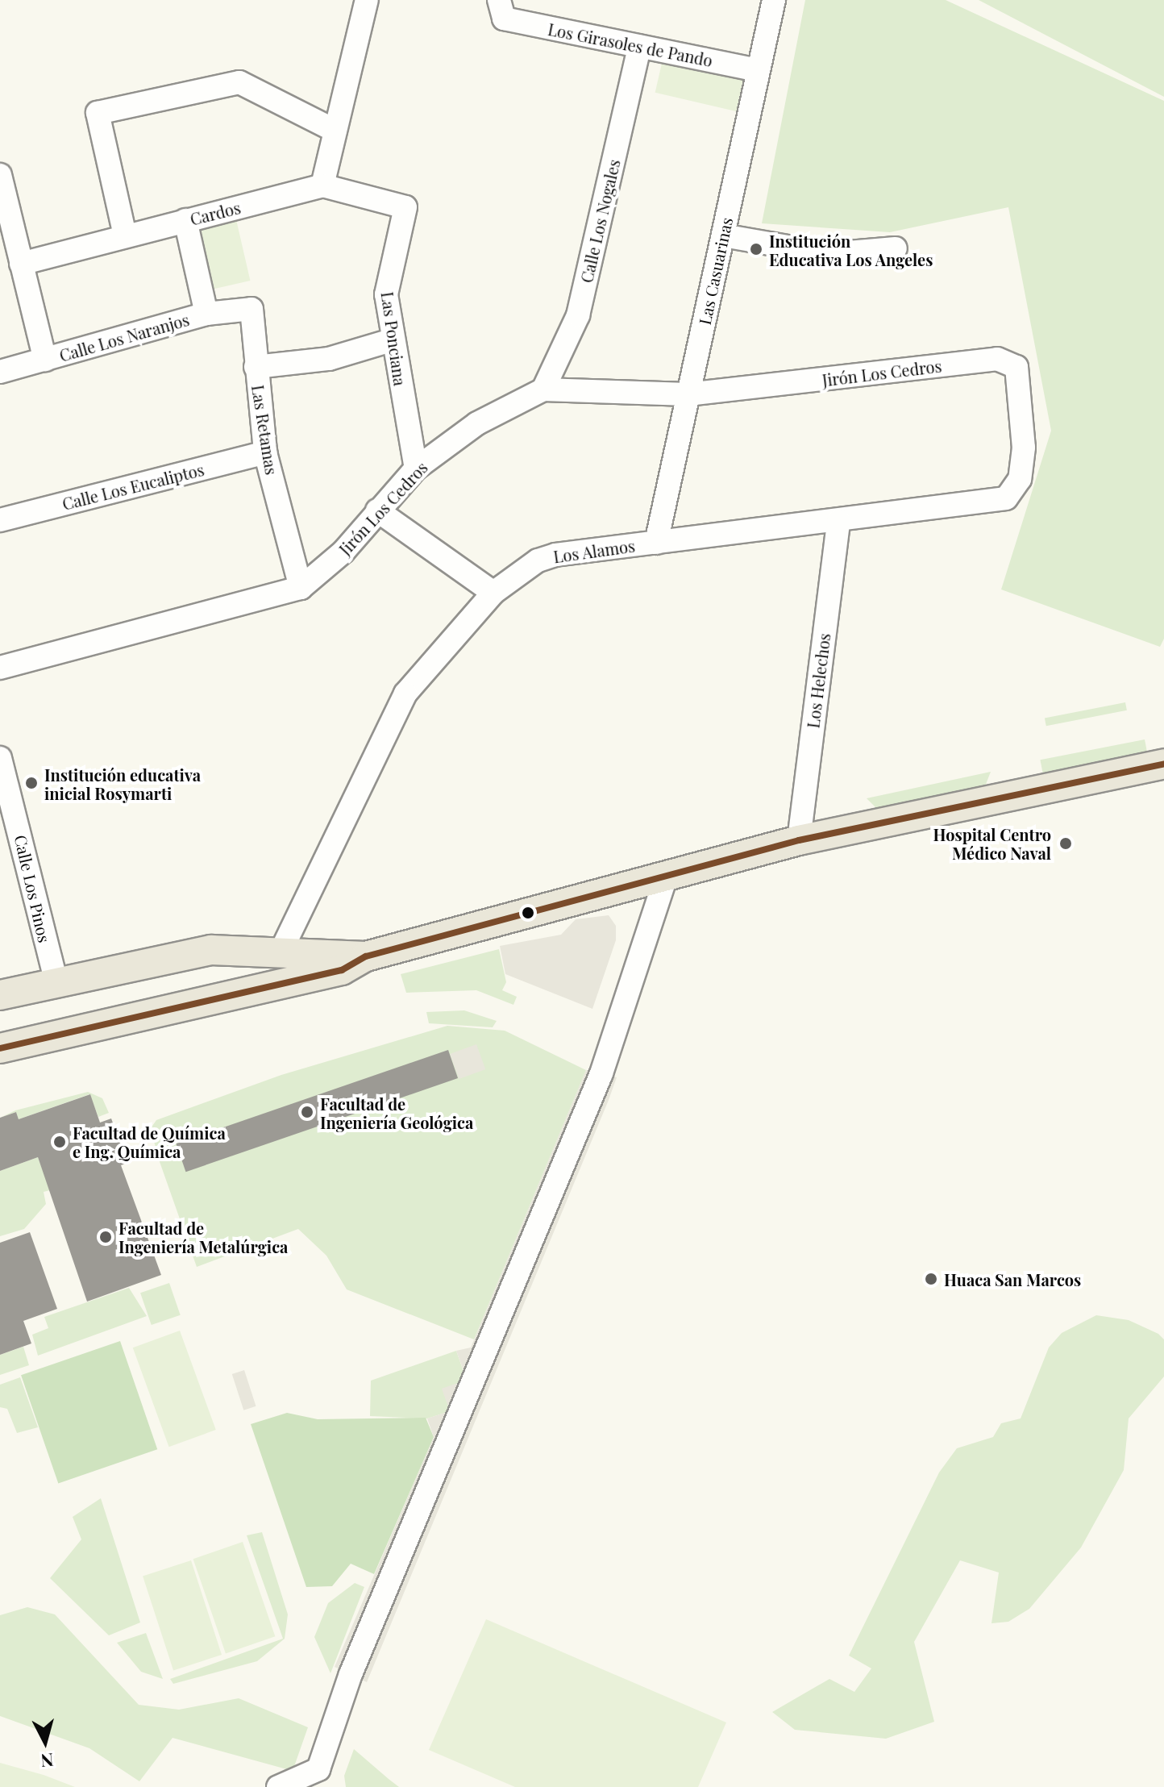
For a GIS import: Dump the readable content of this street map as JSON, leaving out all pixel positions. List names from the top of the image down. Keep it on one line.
{"streets":{"street":["Los Girasoles de Pando","Cardos","Calle Los Nogales","Las Casuarinas","Calle Los Naranjos","Las Ponciana","Jirón Los Cedros","Las Retamas","Calle Los Eucaliptos","Los Alamos","Los Helechos","Calle Los Pinos"]},"crossings":[["Los Girasoles de Pando","Calle Los Nogales"],["Los Girasoles de Pando","Las Casuarinas"],["Cardos","Las Ponciana"],["Calle Los Nogales","Jirón Los Cedros"],["Las Casuarinas","Jirón Los Cedros"],["Las Casuarinas","Los Alamos"],["Calle Los Naranjos","Las Retamas"],["Las Ponciana","Jirón Los Cedros"],["Jirón Los Cedros","Las Retamas"],["Jirón Los Cedros","Los Alamos"],["Las Retamas","Calle Los Eucaliptos"],["Los Alamos","Los Helechos"]],"places":["Institución Educativa Los Angeles","Institución educativa inicial Rosymarti","Hospital Centro Médico Naval","Facultad de Ingeniería Geológica","Facultad de Química e Ing. Química","Facultad de Ingeniería Metalúrgica","Huaca San Marcos"],"north":"bottom"}
